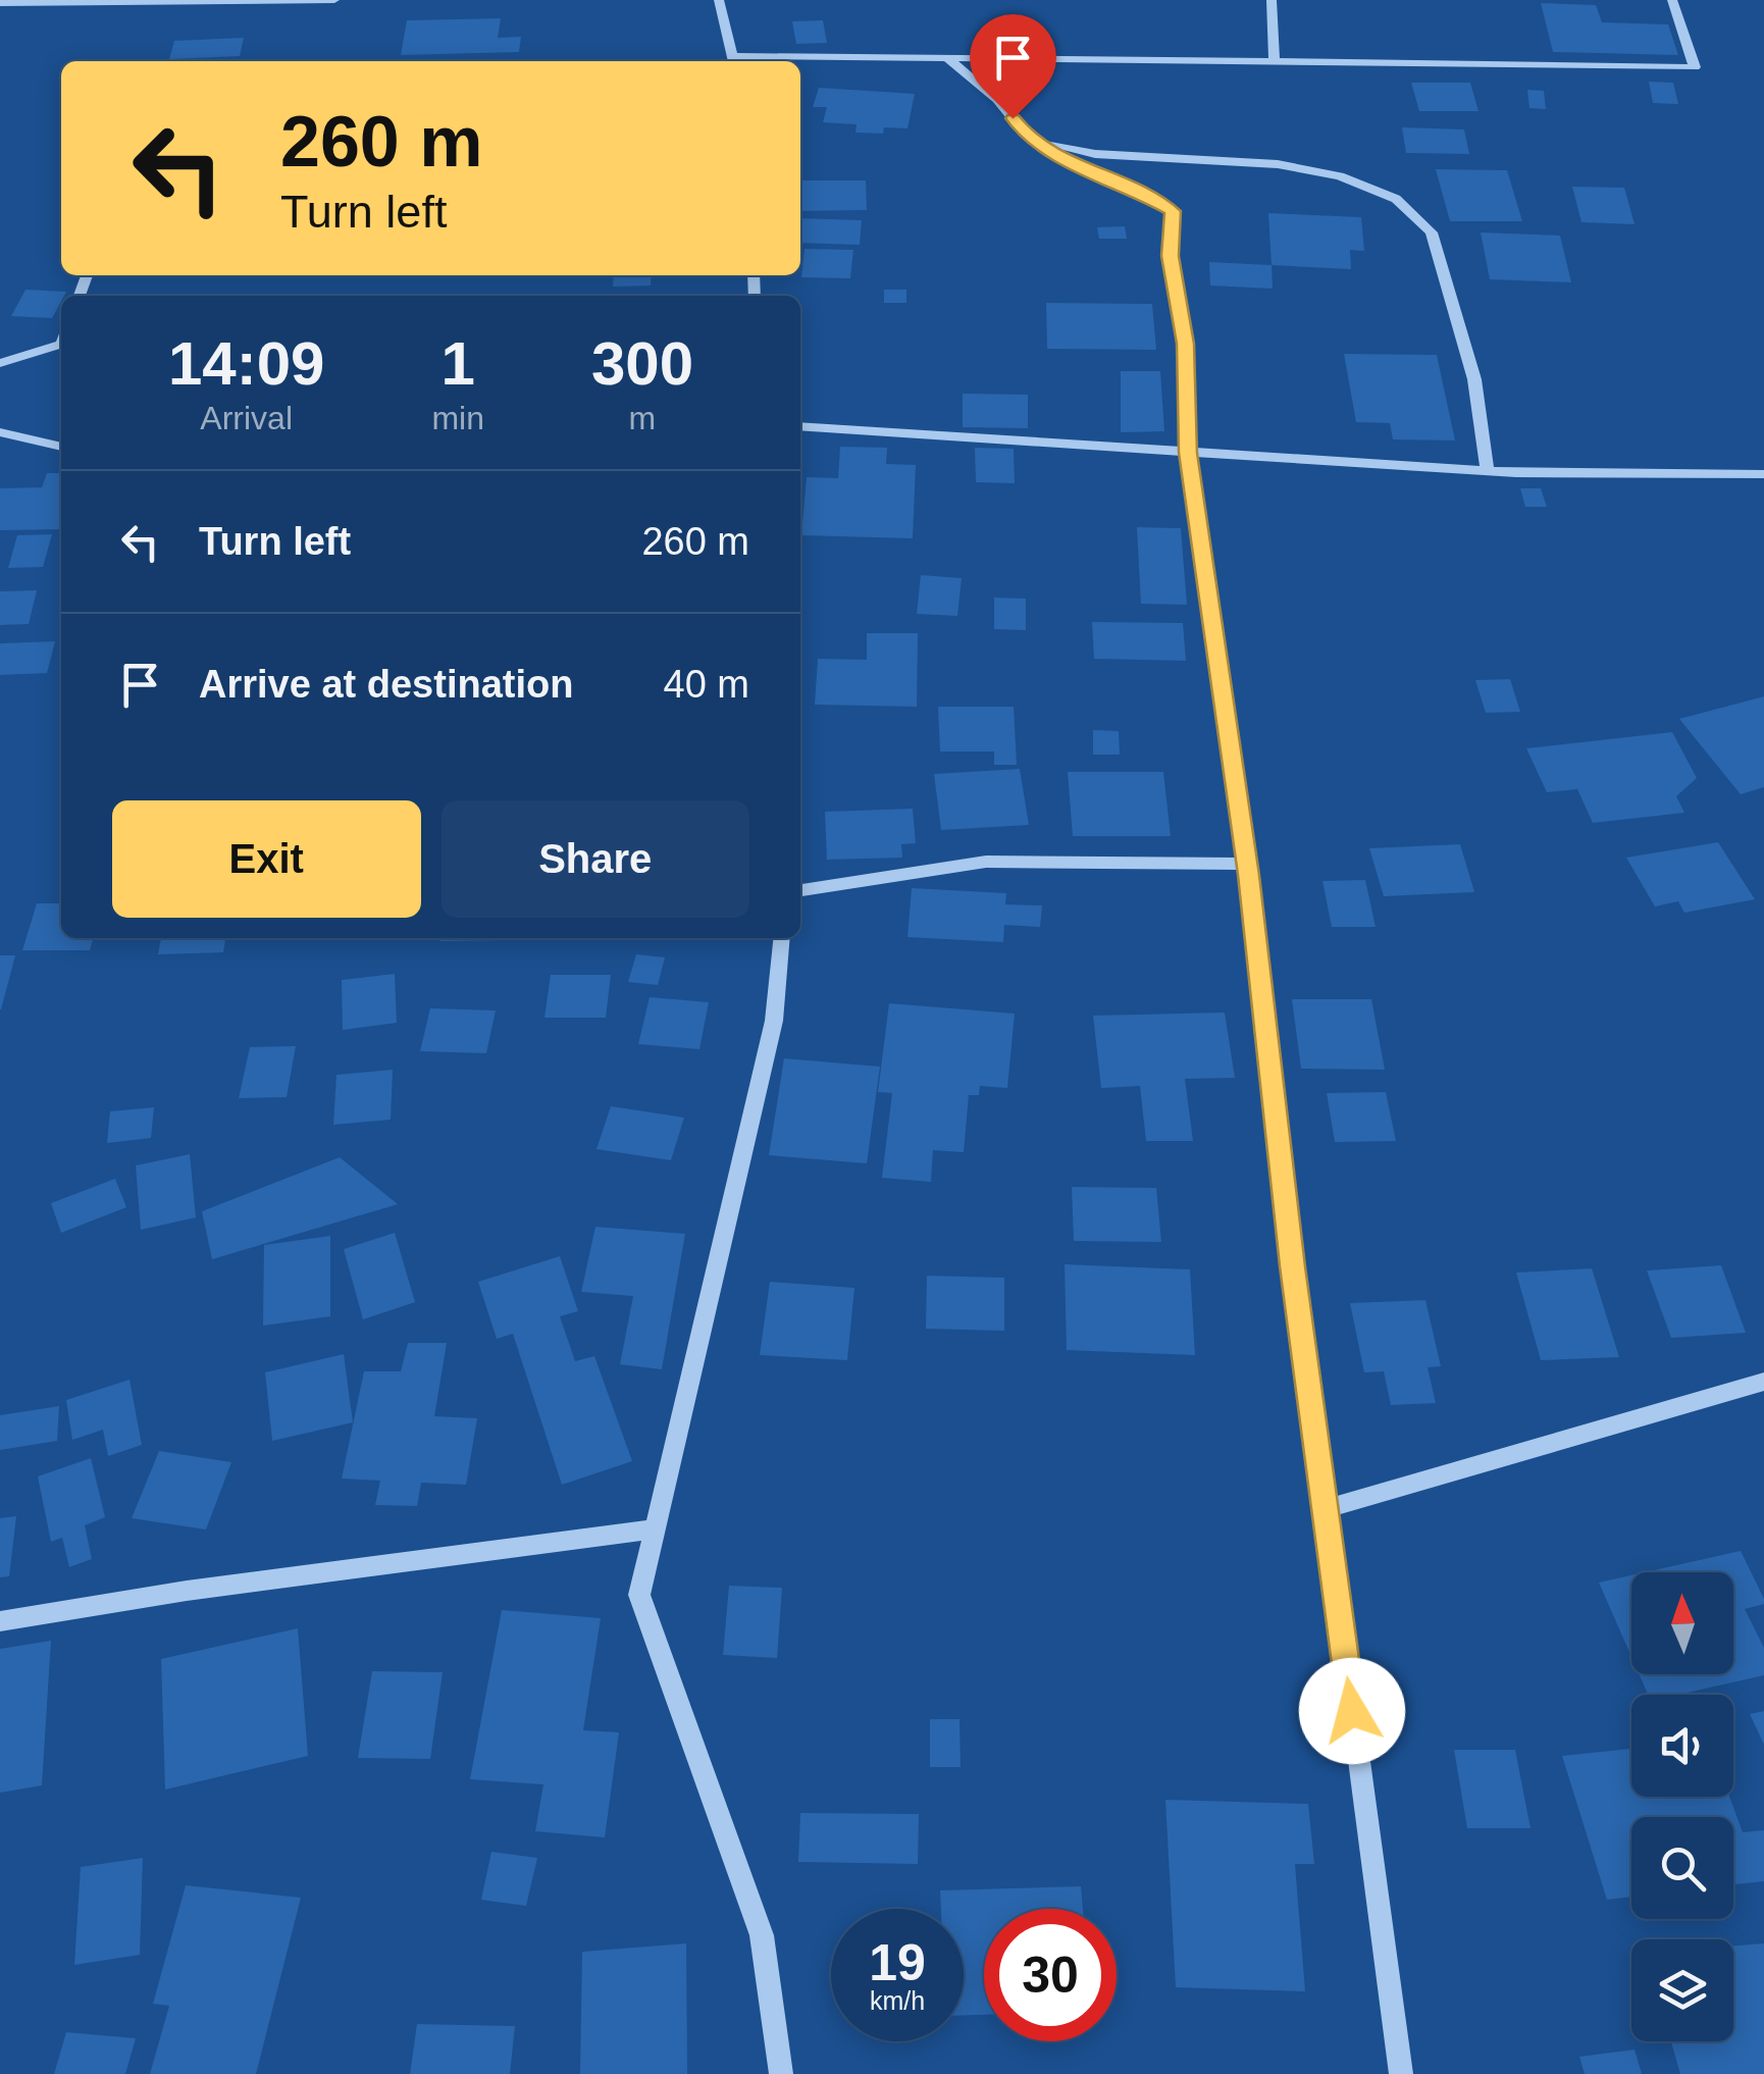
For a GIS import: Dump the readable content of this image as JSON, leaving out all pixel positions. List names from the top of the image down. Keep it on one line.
{"north":"top","page":{"turn":["260 m","Turn left"],"eta":["14:09","Arrival","1","min","300","m"],"list":[{"name":"Turn left","value":"260 m"},{"name":"Arrive at destination","value":"40 m"}],"buttons":["Exit","Share"],"speed":"19 km/h","limit":"30"}}
